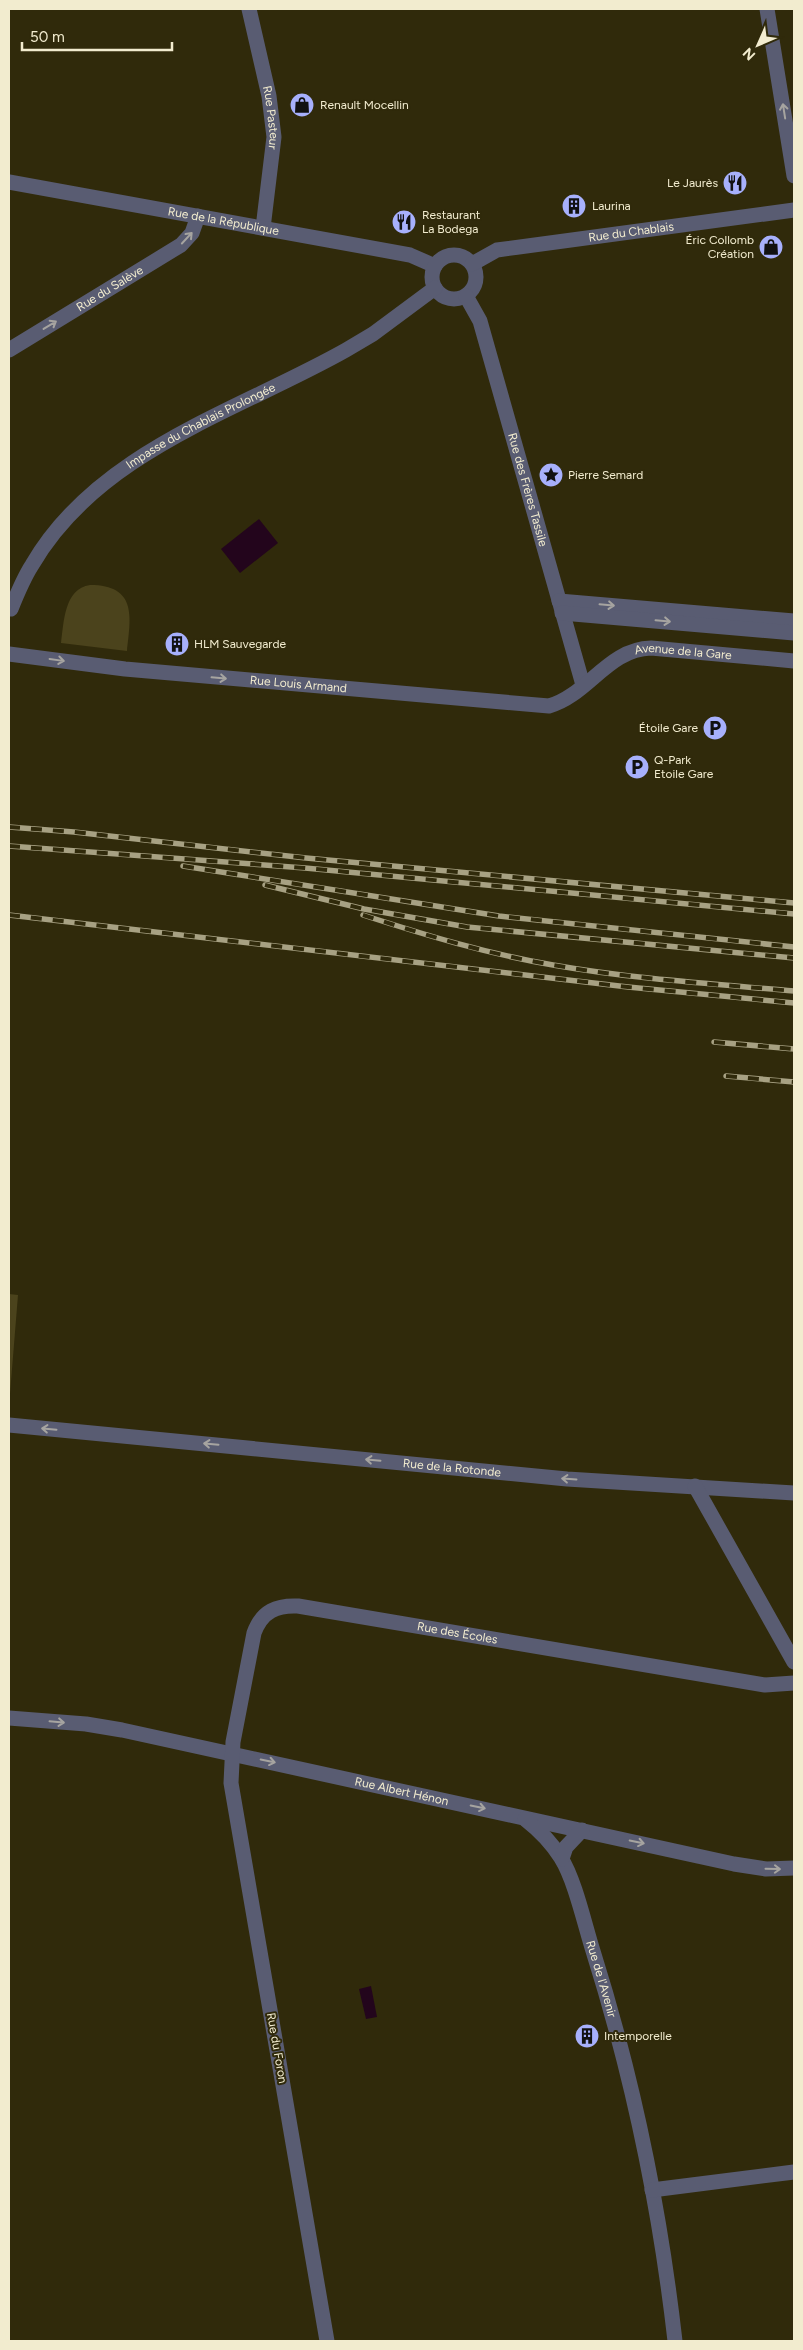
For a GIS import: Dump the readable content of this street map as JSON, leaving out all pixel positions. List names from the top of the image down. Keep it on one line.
{"streets":{"street":["Rue Pasteur","Rue de la République","Rue du Chablais","Rue du Salève","Impasse du Chablais Prolongée","Rue des Frères Tassile","Avenue de la Gare","Rue Louis Armand","Rue de la Rotonde","Rue des Écoles","Rue Albert Hénon","Rue de l'Avenir","Rue du Foron"]},"crossings":[["Rue Pasteur","Rue de la République"],["Rue de la République","Rue du Chablais"],["Rue de la République","Rue du Salève"],["Rue de la République","Impasse du Chablais Prolongée"],["Rue de la République","Rue des Frères Tassile"],["Rue du Chablais","Impasse du Chablais Prolongée"],["Rue du Chablais","Rue des Frères Tassile"],["Impasse du Chablais Prolongée","Rue des Frères Tassile"],["Rue des Frères Tassile","Avenue de la Gare"],["Rue des Frères Tassile","Rue Louis Armand"],["Avenue de la Gare","Rue Louis Armand"],["Rue des Écoles","Rue Albert Hénon"],["Rue des Écoles","Rue du Foron"],["Rue Albert Hénon","Rue de l'Avenir"],["Rue Albert Hénon","Rue du Foron"]],"one_way":["Rue du Salève","Rue Louis Armand","Rue de la Rotonde","Rue Albert Hénon"],"places":{"shop":["Renault Mocellin","Éric Collomb Création"],"restaurant":["Le Jaurès","Restaurant La Bodega"],"building":["Laurina","HLM Sauvegarde","Intemporelle"],"place":["Pierre Semard"],"parking":["Étoile Gare","Q-Park Etoile Gare"]},"scale_bar":"50 m","north":"bottom left"}
